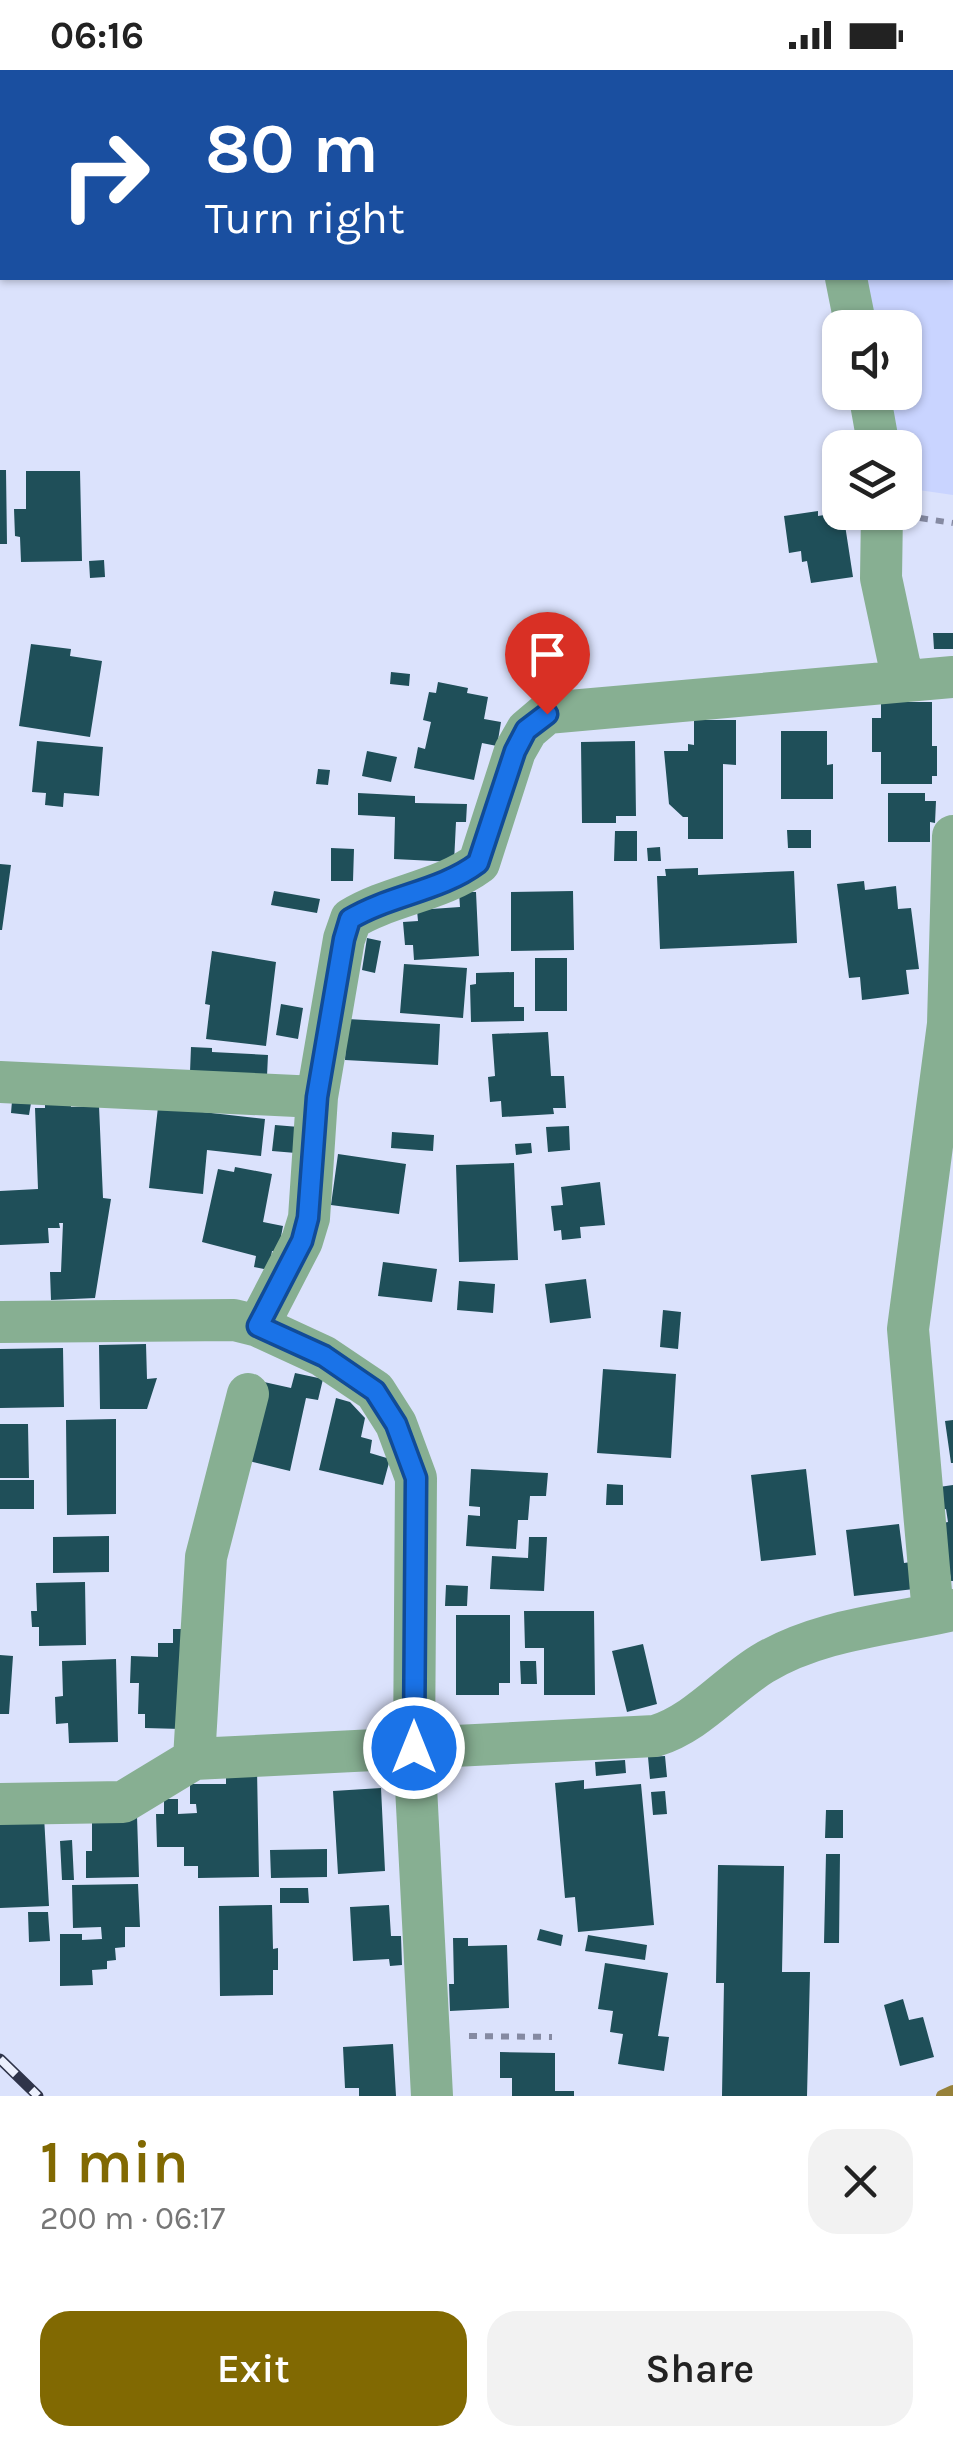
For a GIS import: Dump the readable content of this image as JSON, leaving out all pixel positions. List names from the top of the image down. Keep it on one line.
{"page":{"status":"06:16","turn":["80 m","Turn right"],"heading":["1 min","200 m · 06:17"],"buttons":["Exit","Share"]}}
